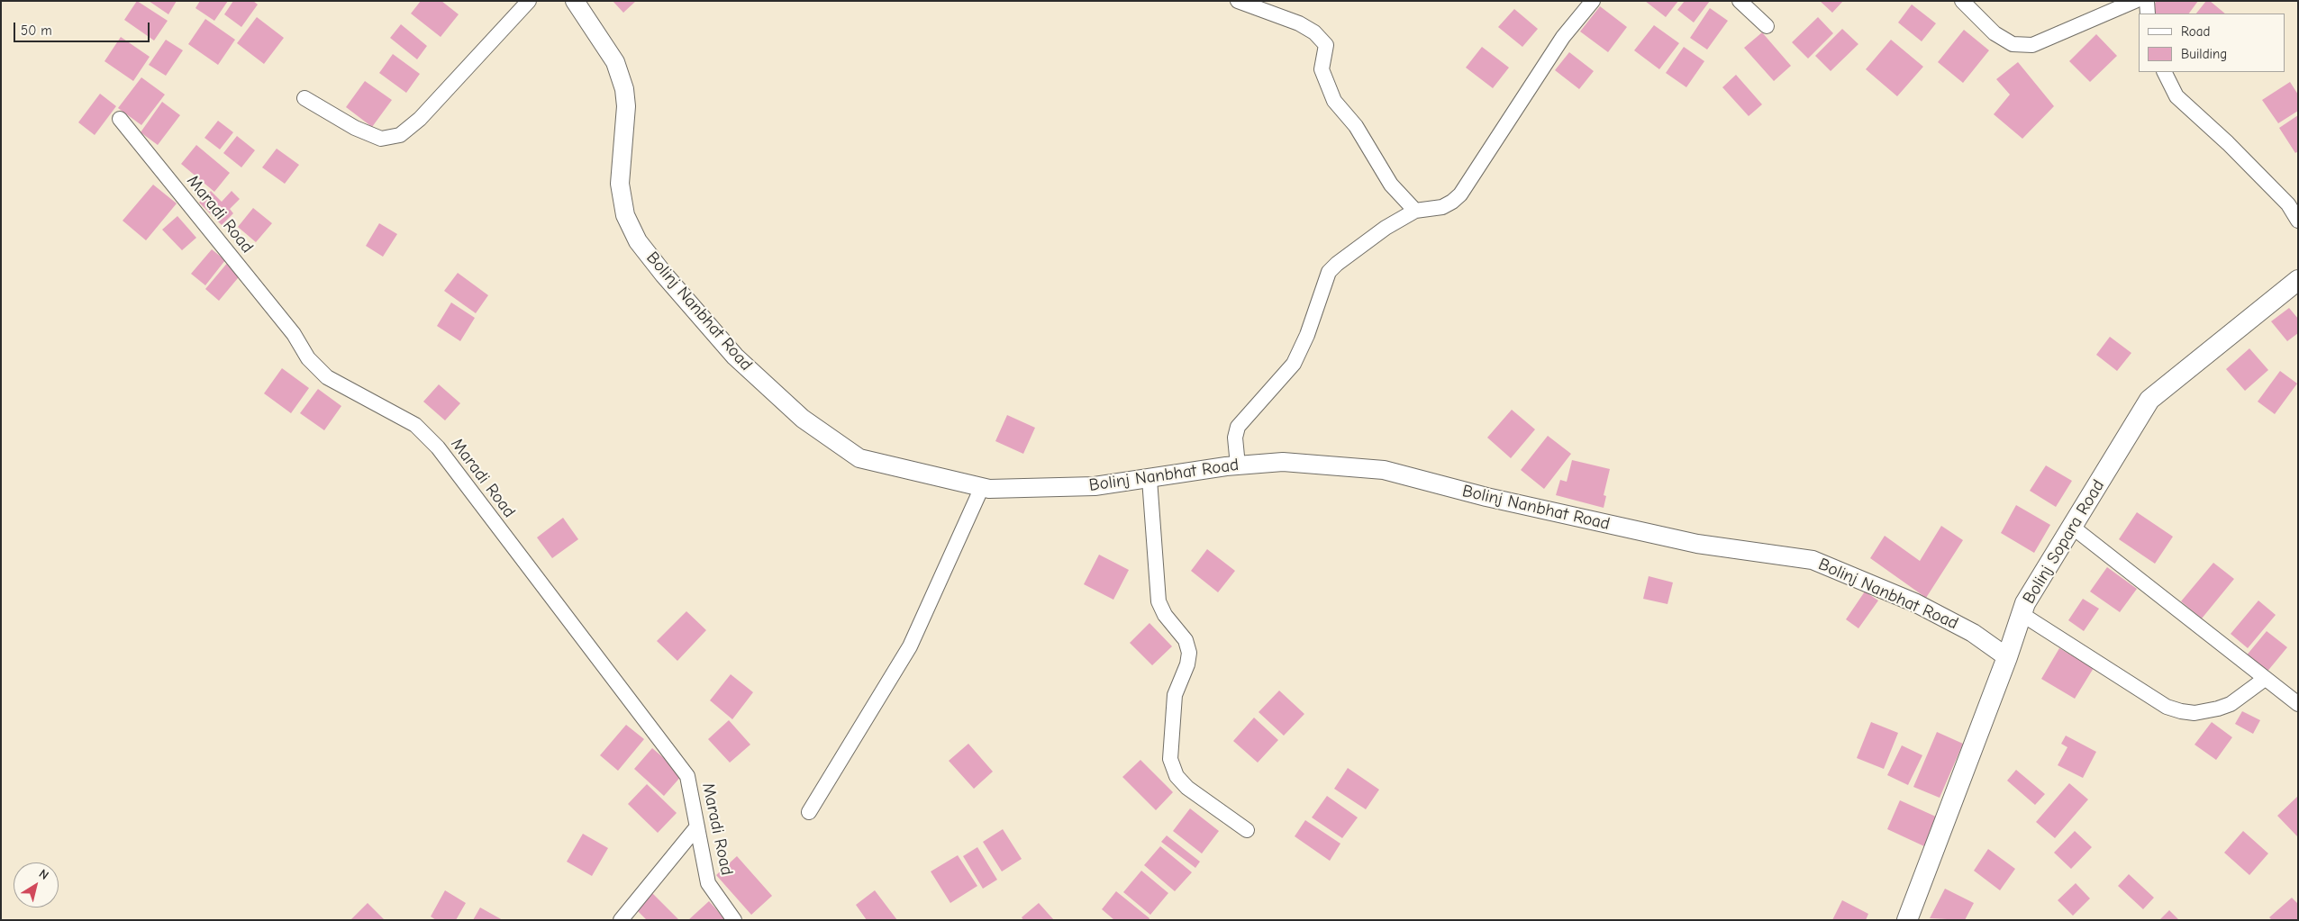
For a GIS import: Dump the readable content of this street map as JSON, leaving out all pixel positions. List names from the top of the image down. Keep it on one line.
{"streets":{"main road":["Bolinj Sopara Road"],"street":["Maradi Road","Bolinj Nanbhat Road"]},"crossings":[["Bolinj Nanbhat Road","Bolinj Sopara Road"]],"legend":["Road","Building"],"scale_bar":"50 m","north":"top right"}
